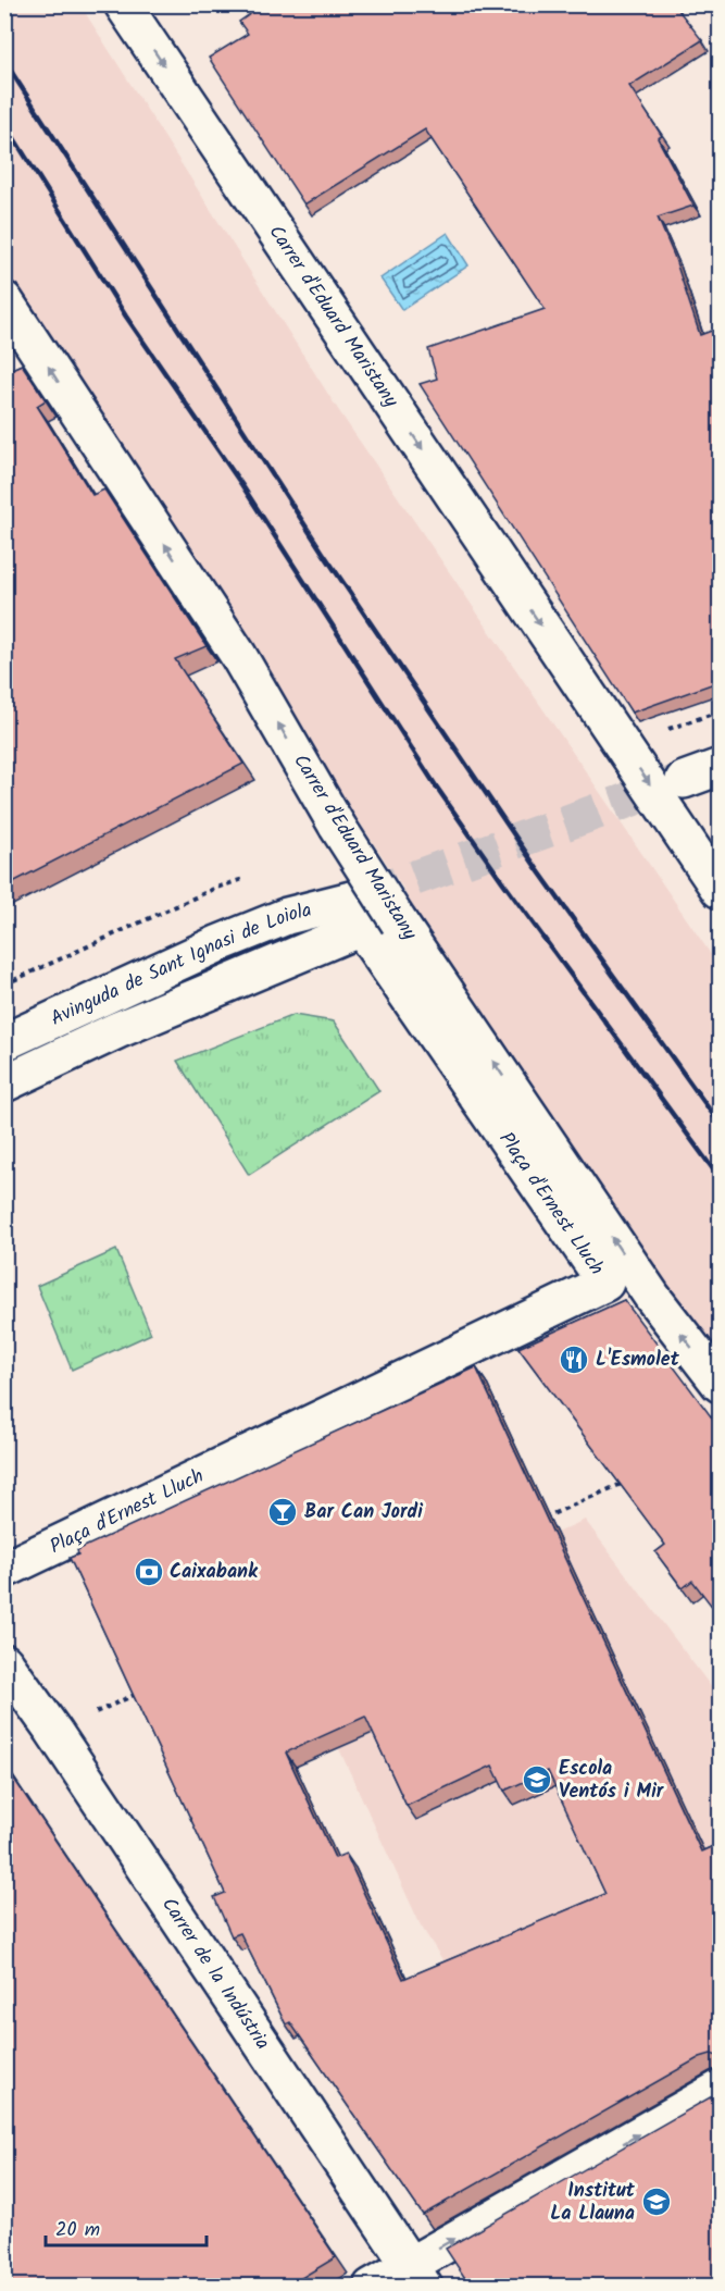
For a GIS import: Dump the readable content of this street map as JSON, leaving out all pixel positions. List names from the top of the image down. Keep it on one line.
{"streets":{"street":["Carrer d'Eduard Maristany","Avinguda de Sant Ignasi de Loiola","Plaça d'Ernest Lluch","Carrer de la Indústria"]},"places":{"restaurant":["L'Esmolet"],"bar":["Bar Can Jordi"],"bank":["Caixabank"],"school or university":["Escola Ventós i Mir","Institut La Llauna"]},"scale_bar":"20 m"}
